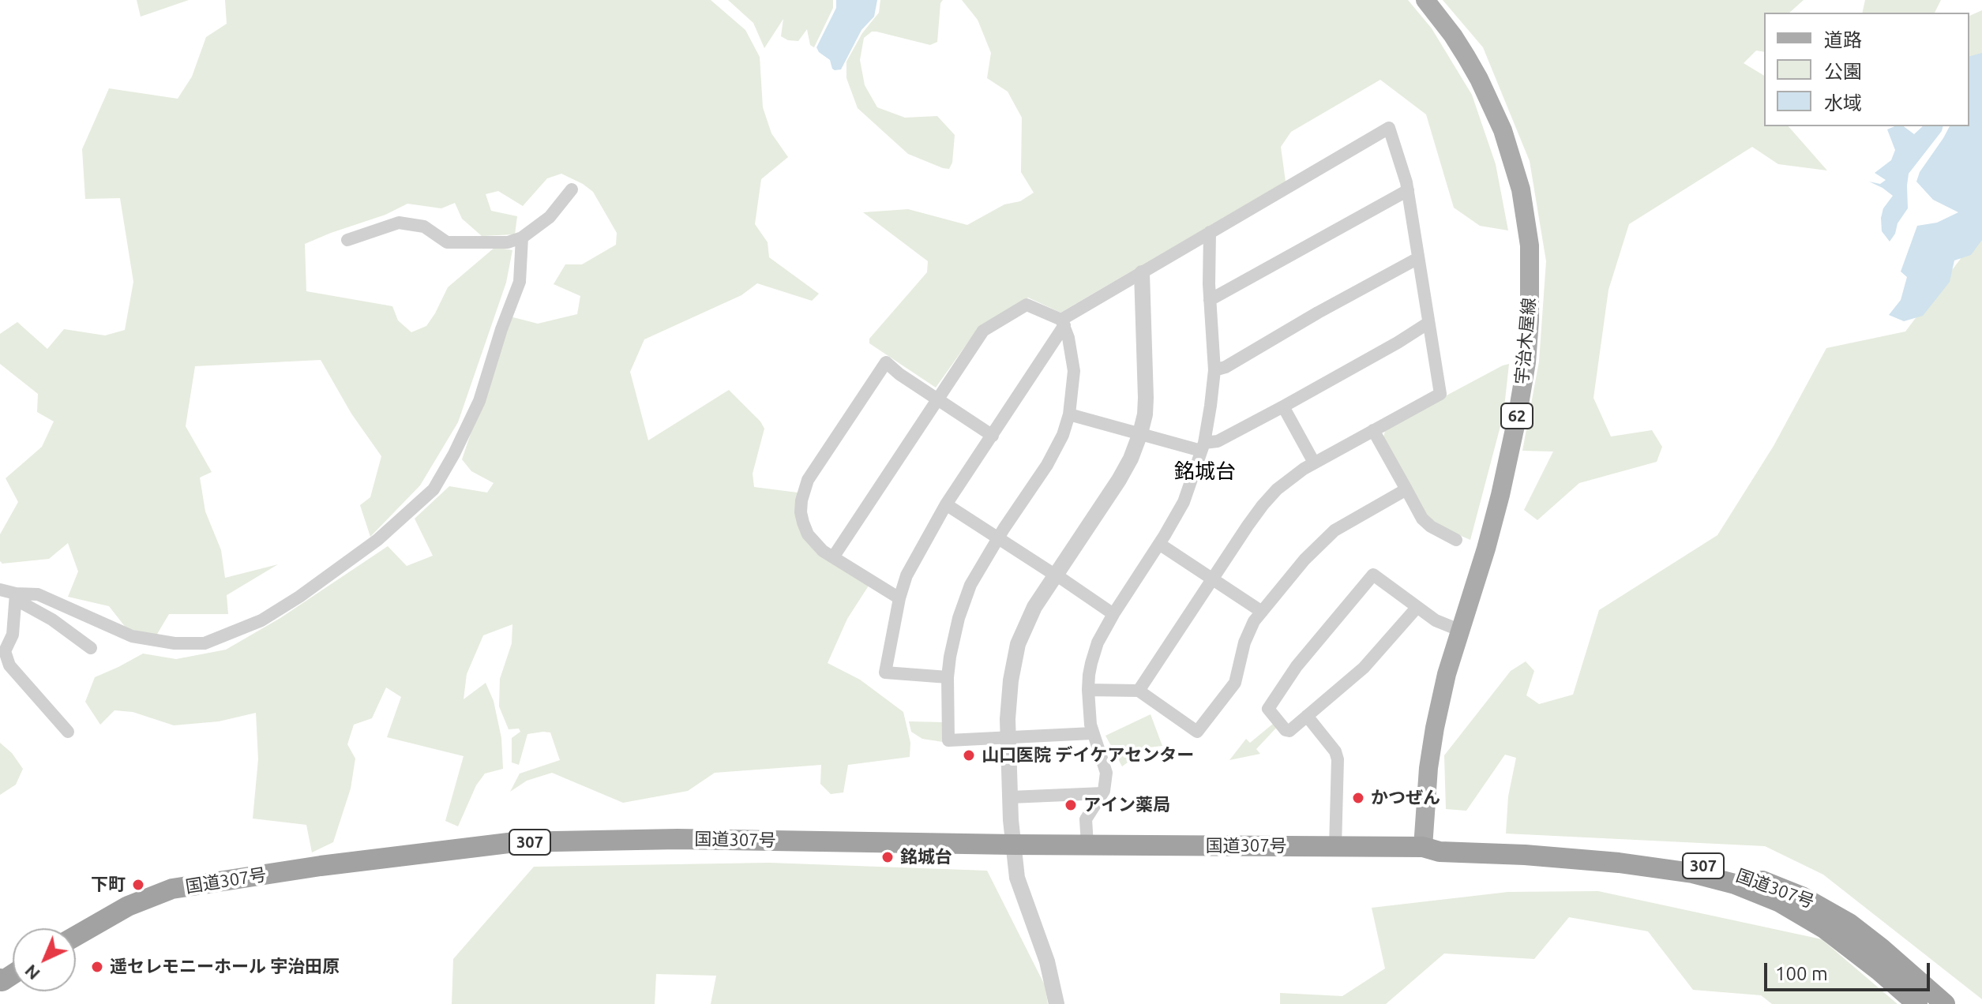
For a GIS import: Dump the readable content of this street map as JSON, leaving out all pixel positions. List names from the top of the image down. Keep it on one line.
{"streets":{"highway":["国道307号","307"],"main road":["宇治木屋線","62"]},"crossings":[["宇治木屋線","国道307号"]],"districts":["銘城台"],"places":["山口医院 デイケアセンター","かつぜん","アイン薬局","銘城台","下町","遥セレモニーホール 宇治田原"],"legend":["道路","公園","水域"],"scale_bar":"100 m","north":"bottom left"}
